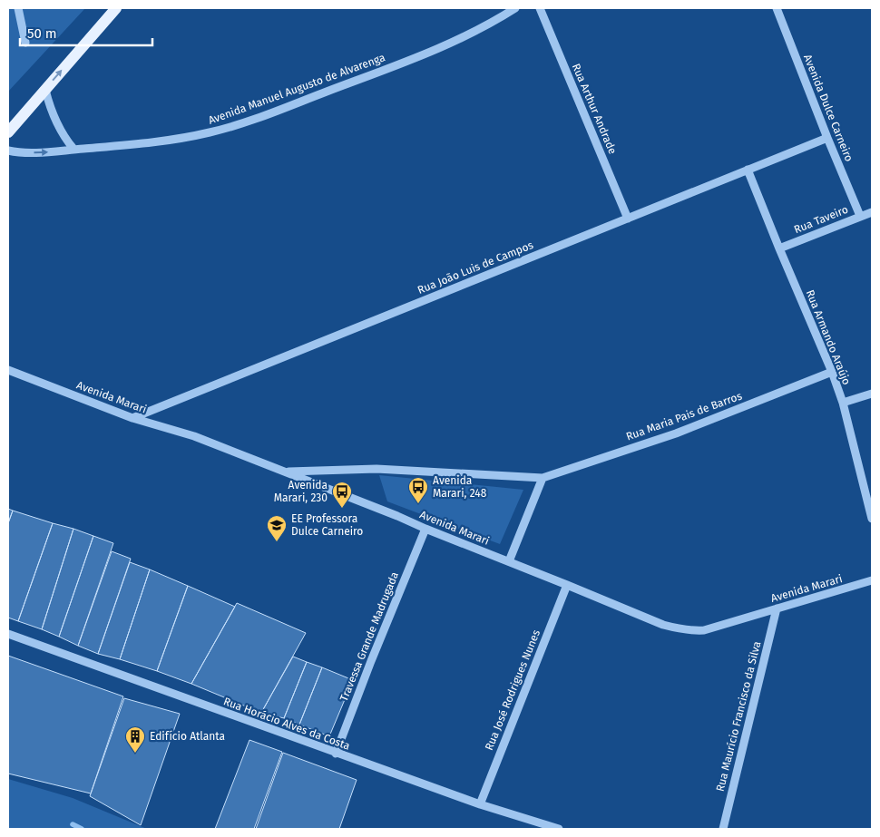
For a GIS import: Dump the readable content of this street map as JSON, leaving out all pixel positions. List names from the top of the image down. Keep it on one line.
{"streets":{"street":["Avenida Manuel Augusto de Alvarenga","Avenida Dulce Carneiro","Rua Arthur Andrade","Rua Taveiro","Rua João Luis de Campos","Rua Armando Araújo","Avenida Marari","Rua Maria Pais de Barros","Travessa Grande Madrugada","Rua José Rodrigues Nunes","Rua Maurício Francisco da Silva","Rua Horácio Alves da Costa"]},"crossings":[["Avenida Dulce Carneiro","Rua Taveiro"],["Avenida Dulce Carneiro","Rua João Luis de Campos"],["Rua Arthur Andrade","Rua João Luis de Campos"],["Rua Taveiro","Rua Armando Araújo"],["Rua João Luis de Campos","Rua Armando Araújo"],["Rua João Luis de Campos","Avenida Marari"],["Rua Armando Araújo","Rua Maria Pais de Barros"],["Avenida Marari","Rua Maria Pais de Barros"],["Avenida Marari","Travessa Grande Madrugada"],["Avenida Marari","Rua José Rodrigues Nunes"],["Avenida Marari","Rua Maurício Francisco da Silva"],["Travessa Grande Madrugada","Rua Horácio Alves da Costa"],["Rua José Rodrigues Nunes","Rua Horácio Alves da Costa"]],"places":{"bus stop":["Avenida Marari, 248","Avenida Marari, 230"],"school or university":["EE Professora Dulce Carneiro"],"building":["Edifício Atlanta"]},"scale_bar":"50 m"}
